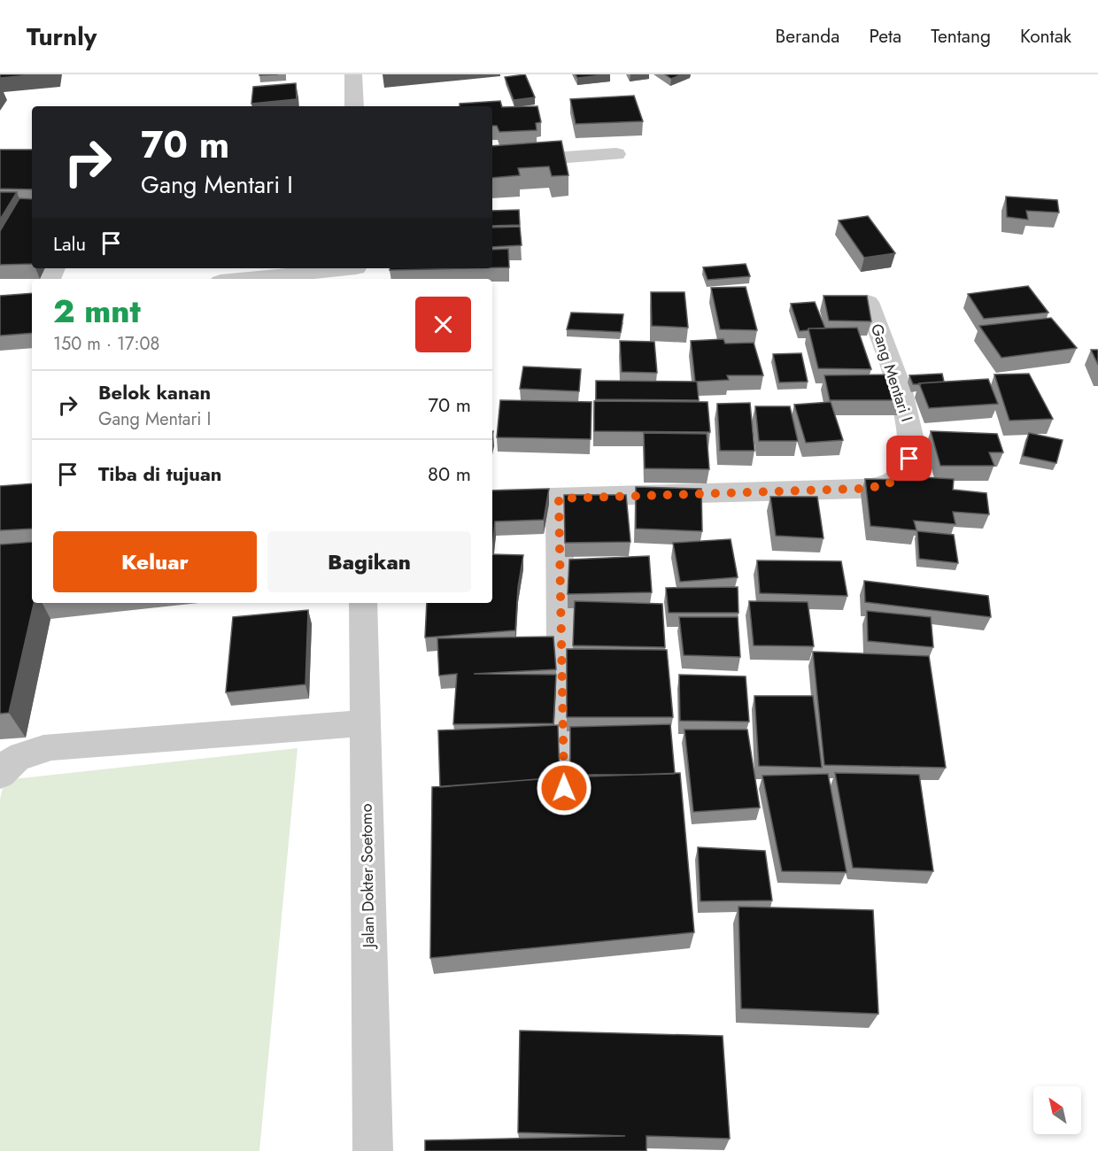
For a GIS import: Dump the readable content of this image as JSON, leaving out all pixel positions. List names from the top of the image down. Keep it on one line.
{"streets":{"street":["Gang Mentari I","Jalan Dokter Soetomo"]},"north":"top left","page":{"header":"Turnly","nav":["Beranda","Peta","Tentang","Kontak"],"turn":["70 m","Gang Mentari I"],"then":"Lalu","heading":["2 mnt","150 m · 17:08"],"list":[{"name":"Belok kanan","note":"Gang Mentari I","value":"70 m"},{"name":"Tiba di tujuan","value":"80 m"}],"buttons":["Keluar","Bagikan"]}}
